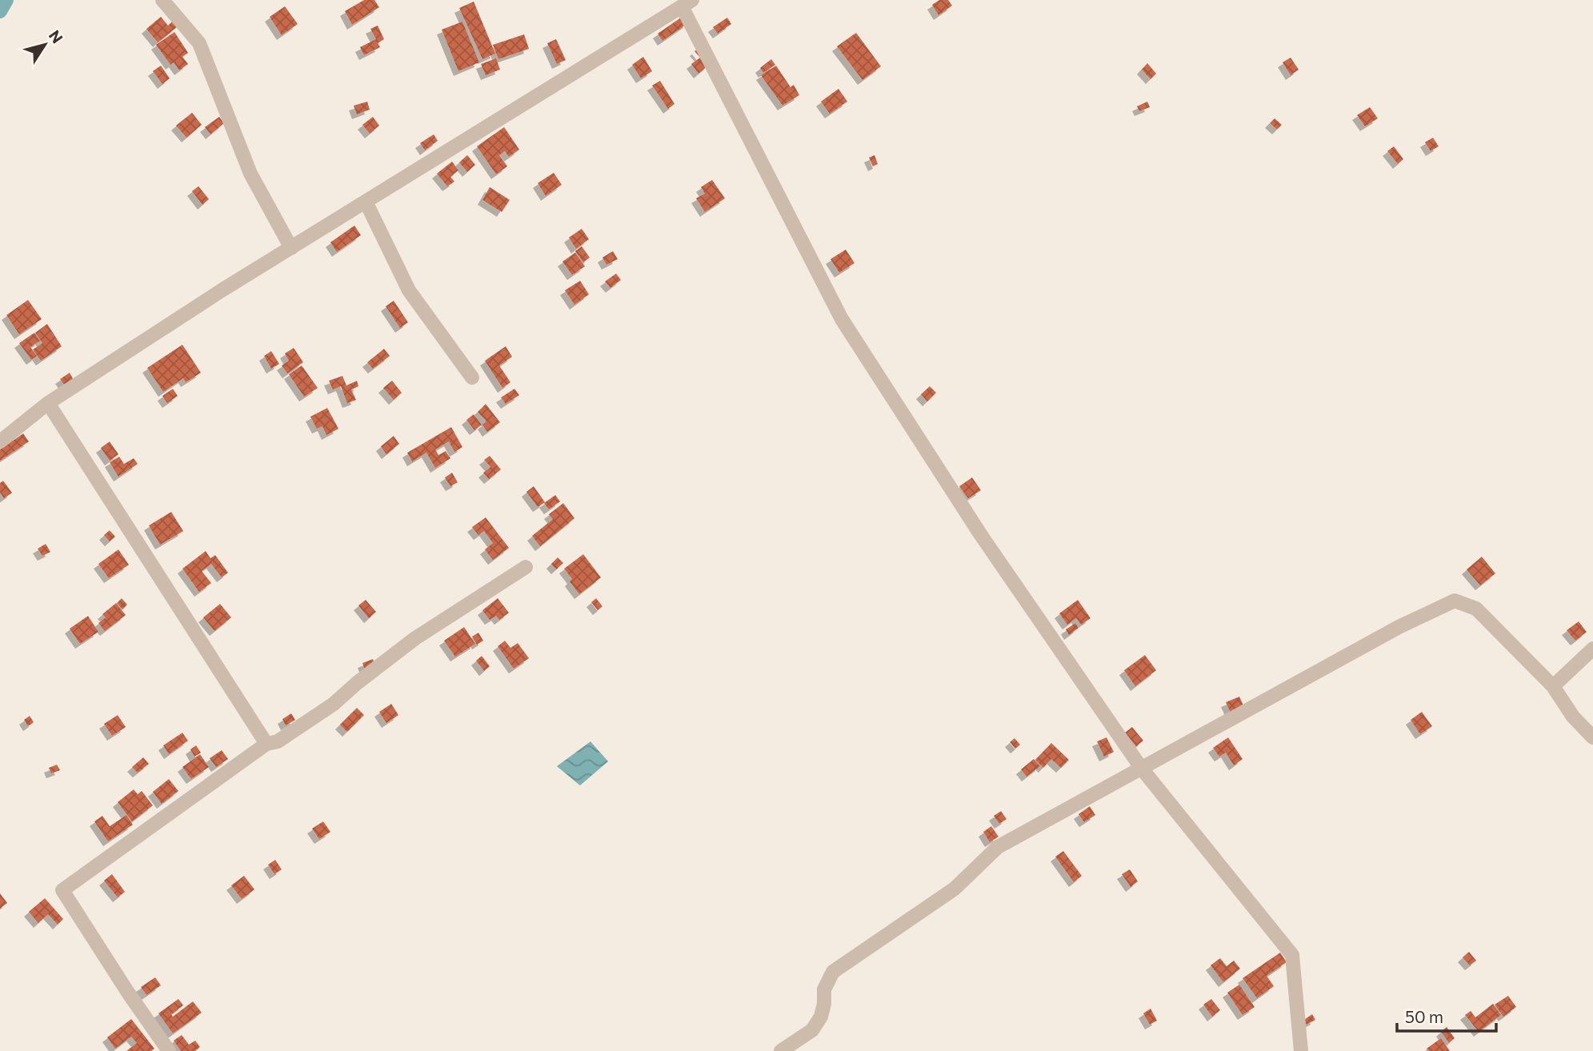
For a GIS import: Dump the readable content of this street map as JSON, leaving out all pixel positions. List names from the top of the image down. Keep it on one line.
{"scale_bar":"50 m","north":"top right"}
